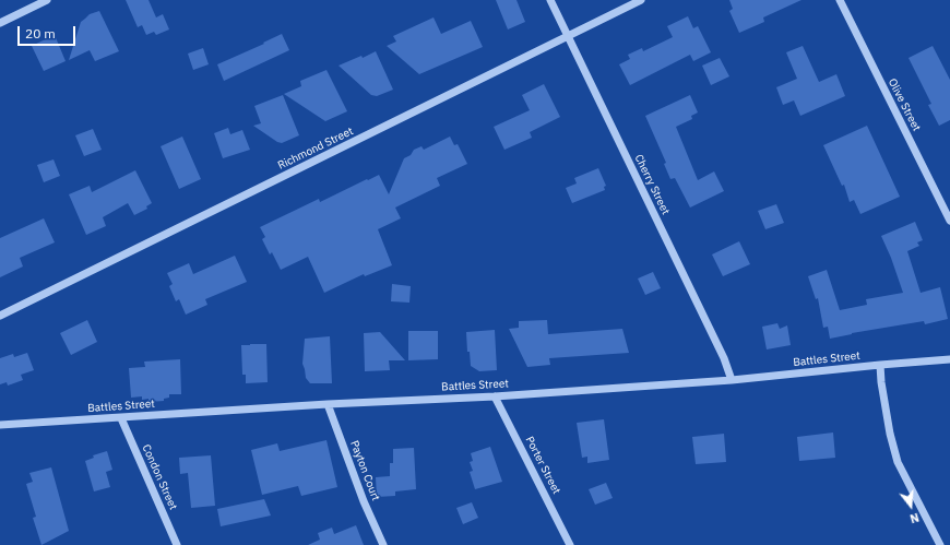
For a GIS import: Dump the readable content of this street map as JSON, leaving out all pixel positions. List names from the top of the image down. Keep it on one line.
{"streets":{"street":["Olive Street","Richmond Street","Cherry Street","Battles Street","Porter Street","Payton Court","Condon Street"]},"crossings":[["Richmond Street","Cherry Street"],["Cherry Street","Battles Street"],["Battles Street","Porter Street"],["Battles Street","Payton Court"],["Battles Street","Condon Street"]],"scale_bar":"20 m","north":"bottom"}
